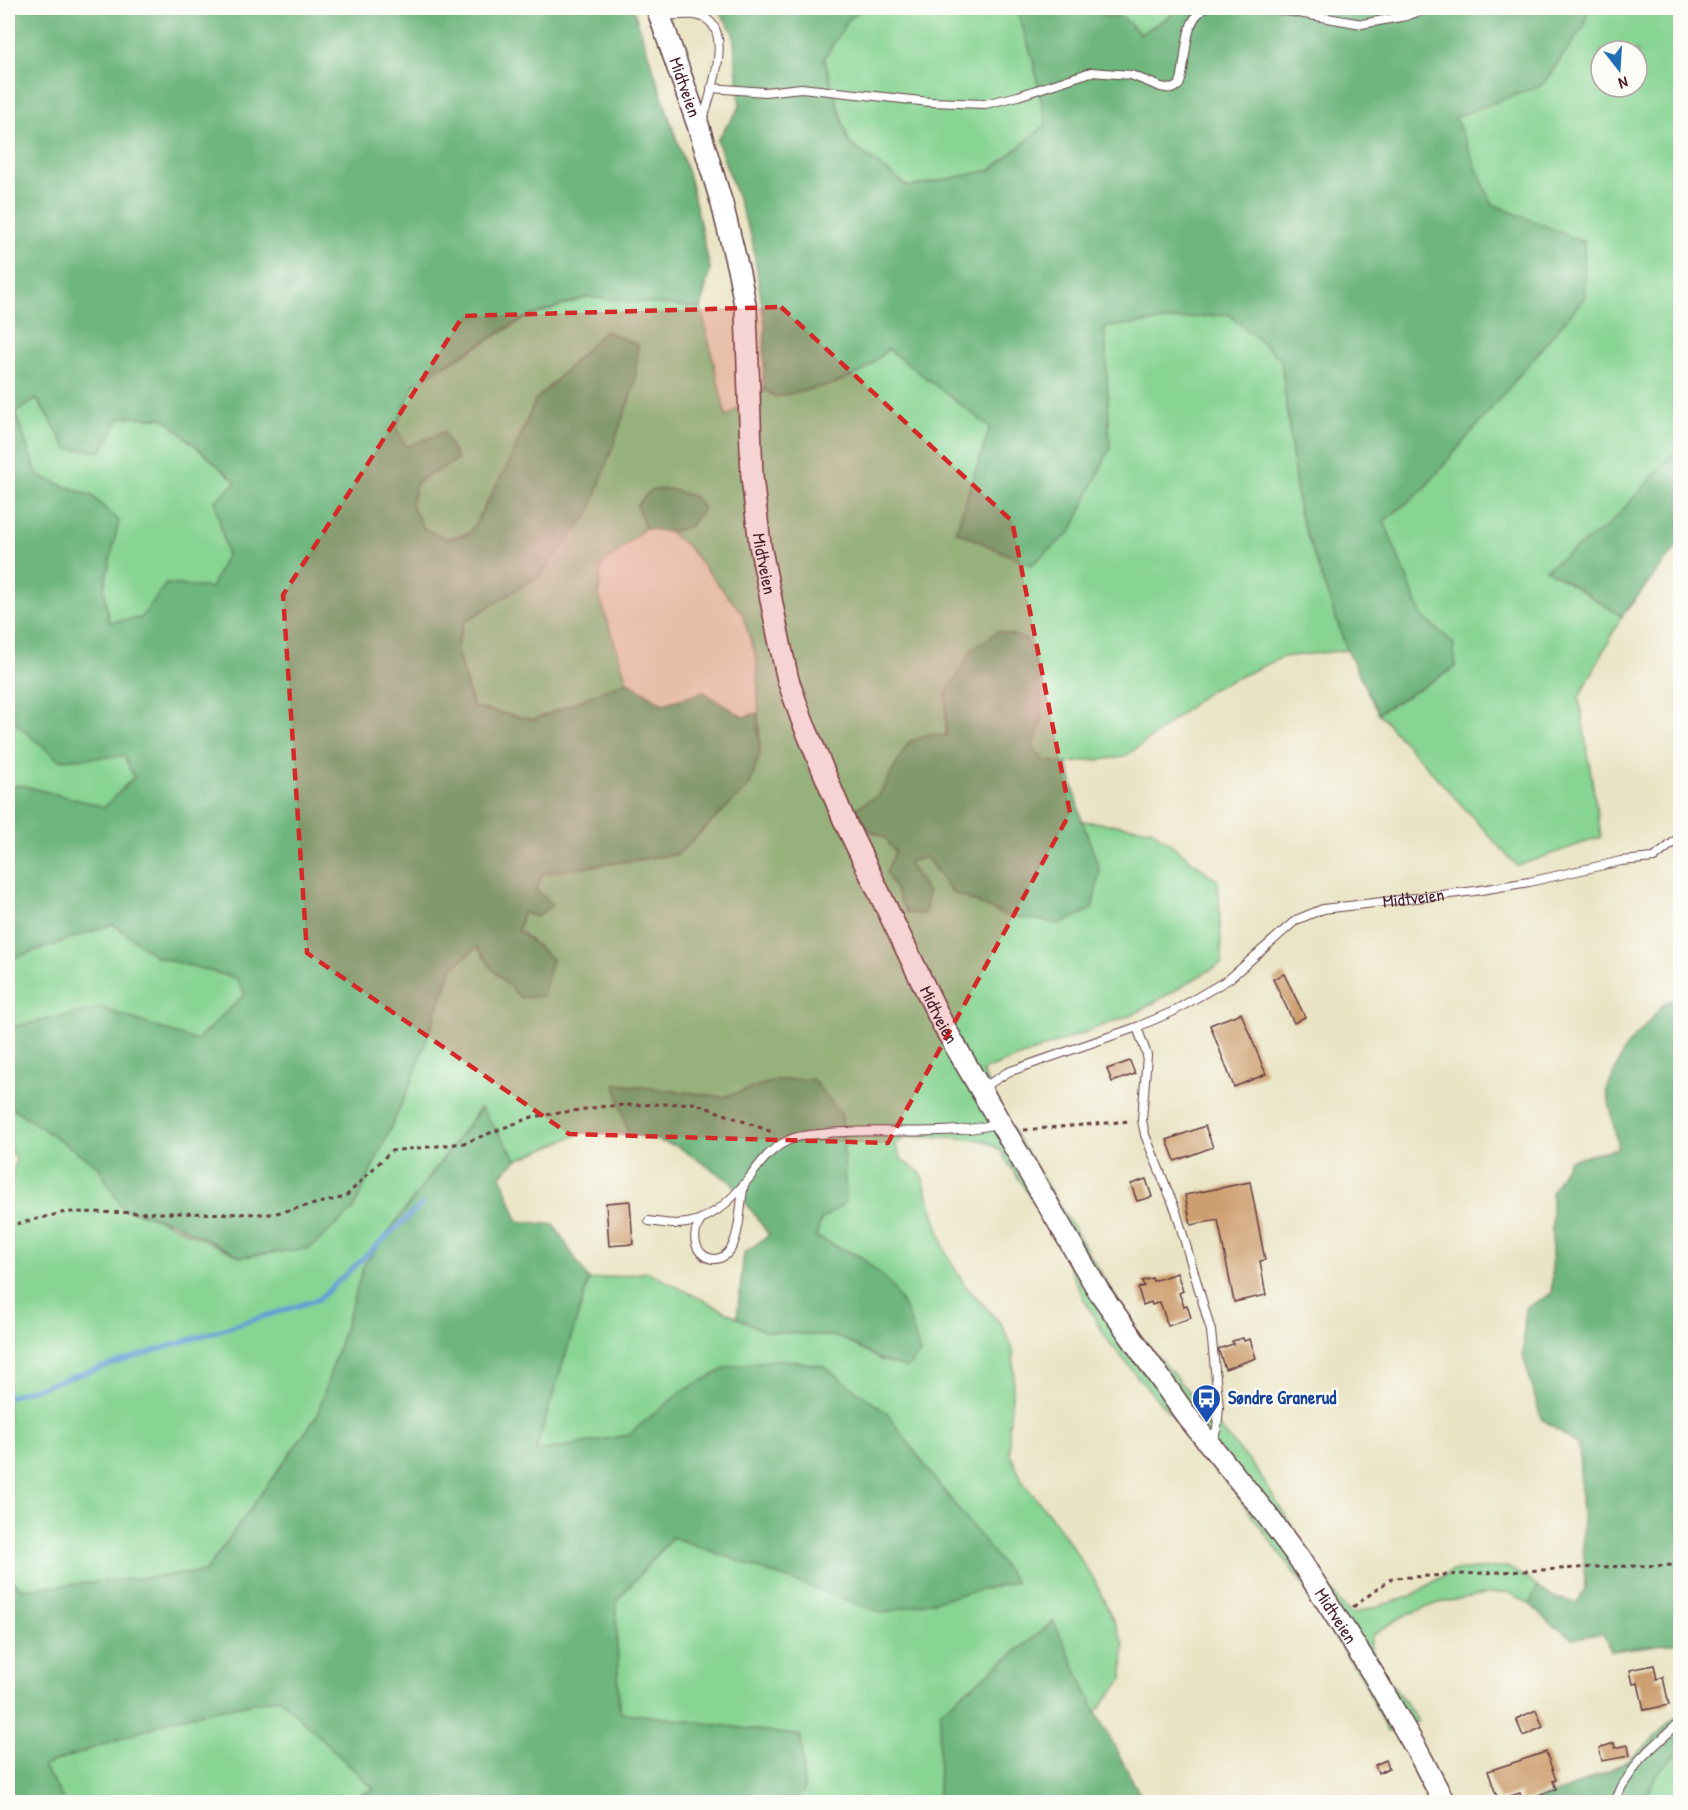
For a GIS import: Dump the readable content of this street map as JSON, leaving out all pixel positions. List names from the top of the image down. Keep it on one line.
{"streets":{"main road":["Midtveien"]},"places":{"bus stop":["Søndre Granerud"]},"north":"bottom"}
